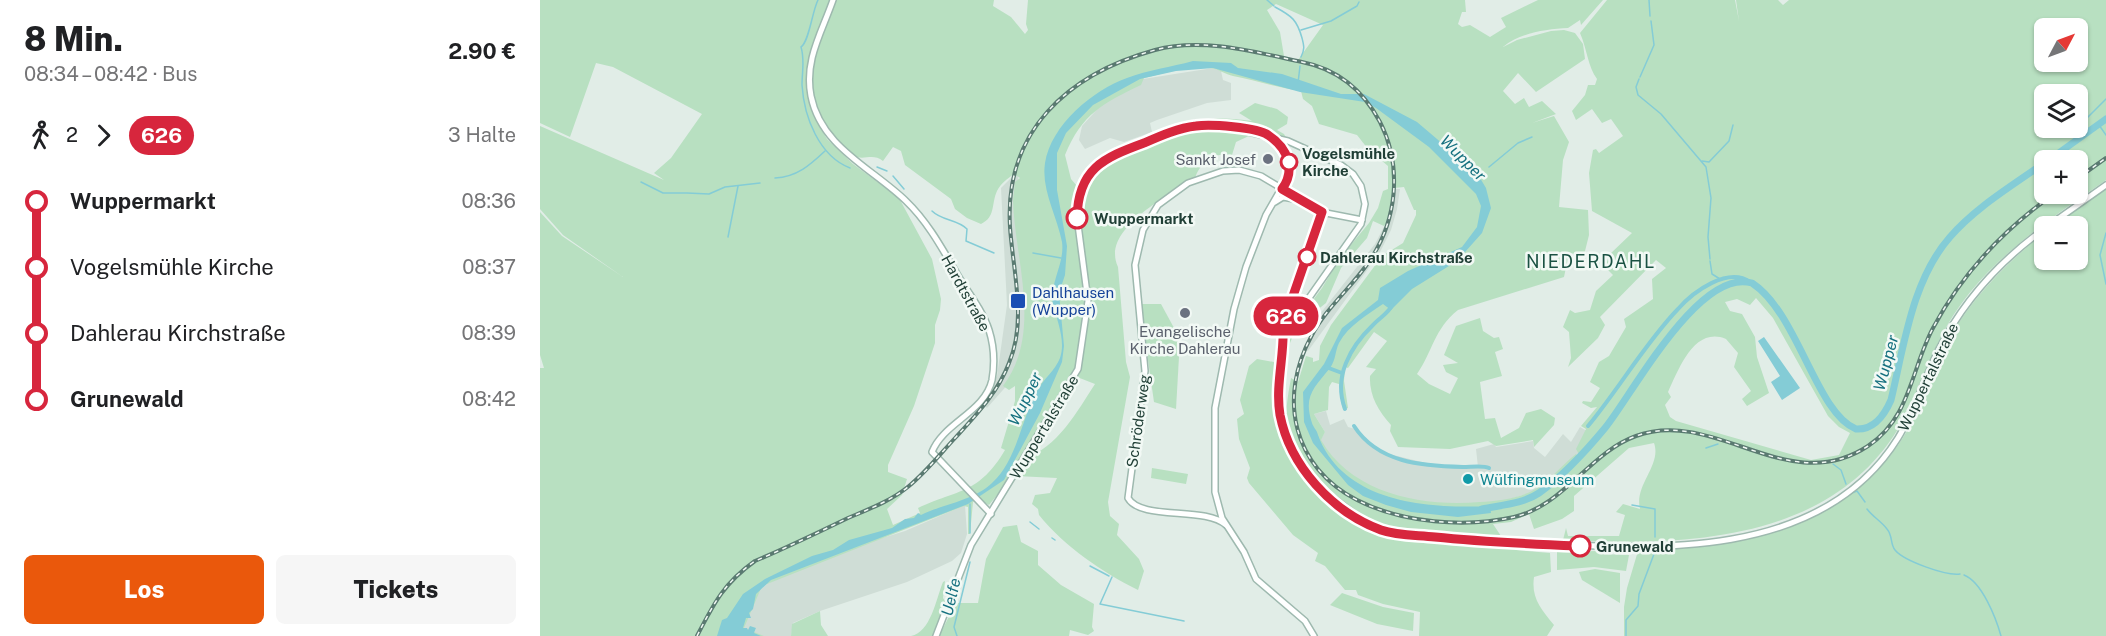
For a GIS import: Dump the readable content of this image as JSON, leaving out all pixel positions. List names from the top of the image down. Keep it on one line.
{"streets":{"main road":["Hardtstraße","Wuppertalstraße","Schröderweg"]},"crossings":[["Hardtstraße","Wuppertalstraße"],["Wuppertalstraße","Schröderweg"]],"districts":["NIEDERDAHL"],"water":["Wupper","Uelfe"],"places":{"other":["Sankt Josef","Vogelsmühle Kirche","Wuppermarkt","Dahlerau Kirchstraße","Evangelische Kirche Dahlerau","Wülfingmuseum","Grunewald"],"transit":["Dahlhausen (Wupper)"]},"lines":["bus line 626"],"north":"top right","page":{"heading":["8 Min.","08:34 – 08:42 · Bus","2.90 €"],"on_map":"626","map_buttons":["+","−"],"legs":["2","626","3 Halte"],"list":[{"name":"Wuppermarkt","value":"08:36"},{"name":"Vogelsmühle Kirche","value":"08:37"},{"name":"Dahlerau Kirchstraße","value":"08:39"},{"name":"Grunewald","value":"08:42"}],"buttons":["Los","Tickets"]}}
